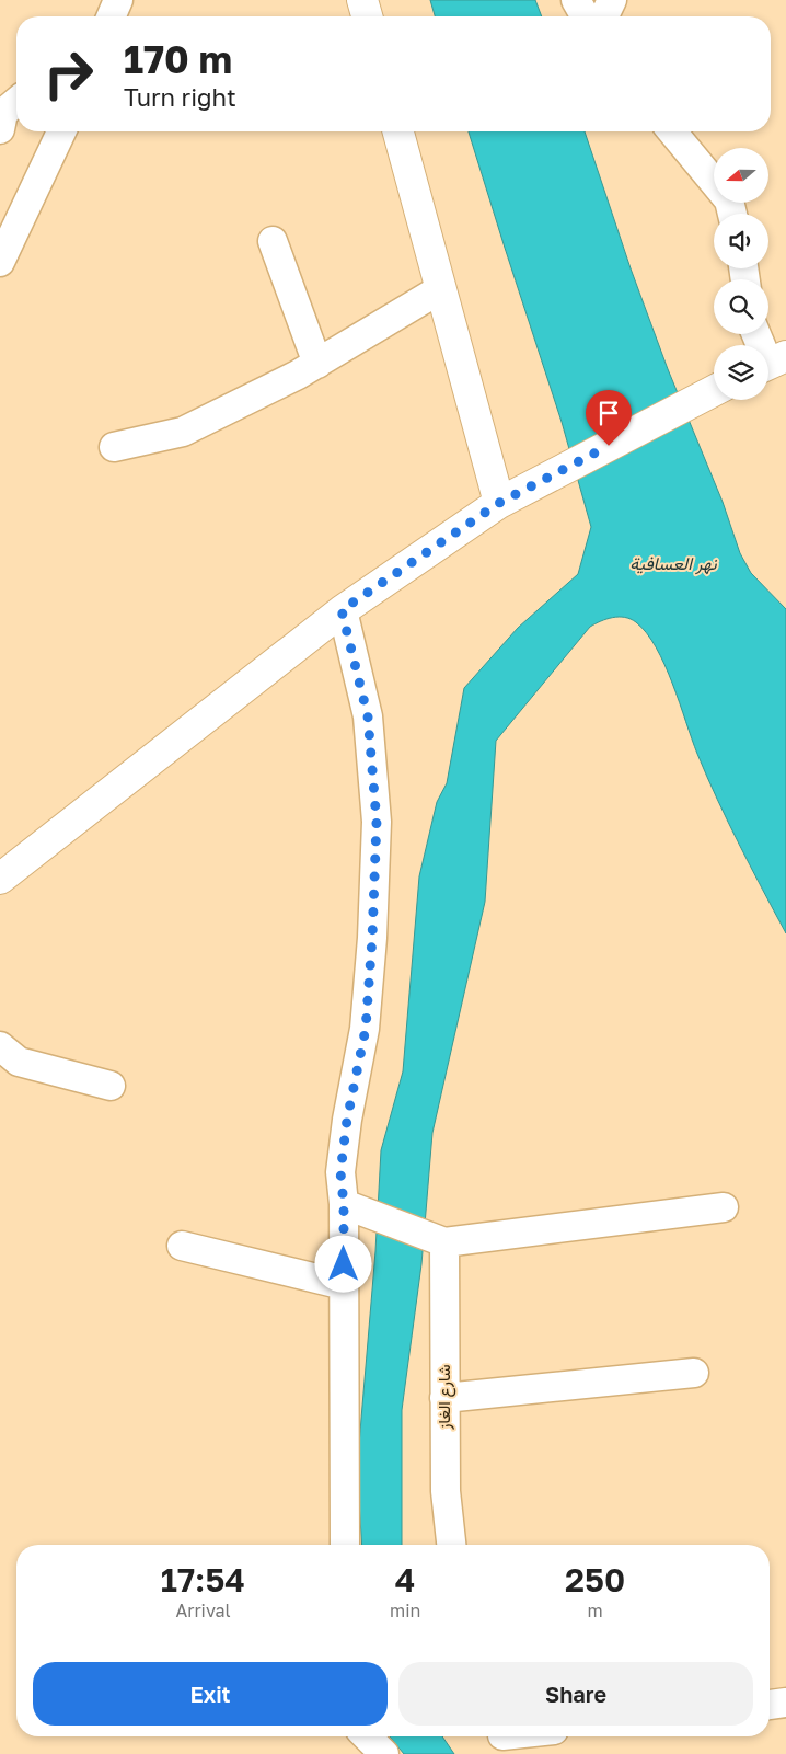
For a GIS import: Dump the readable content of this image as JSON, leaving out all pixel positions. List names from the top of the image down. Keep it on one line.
{"streets":{"street":["شارع الغاز"]},"water":["نهر العسافية"],"north":"left","page":{"turn":["170 m","Turn right"],"eta":["17:54","Arrival","4","min","250","m"],"buttons":["Exit","Share"]}}
